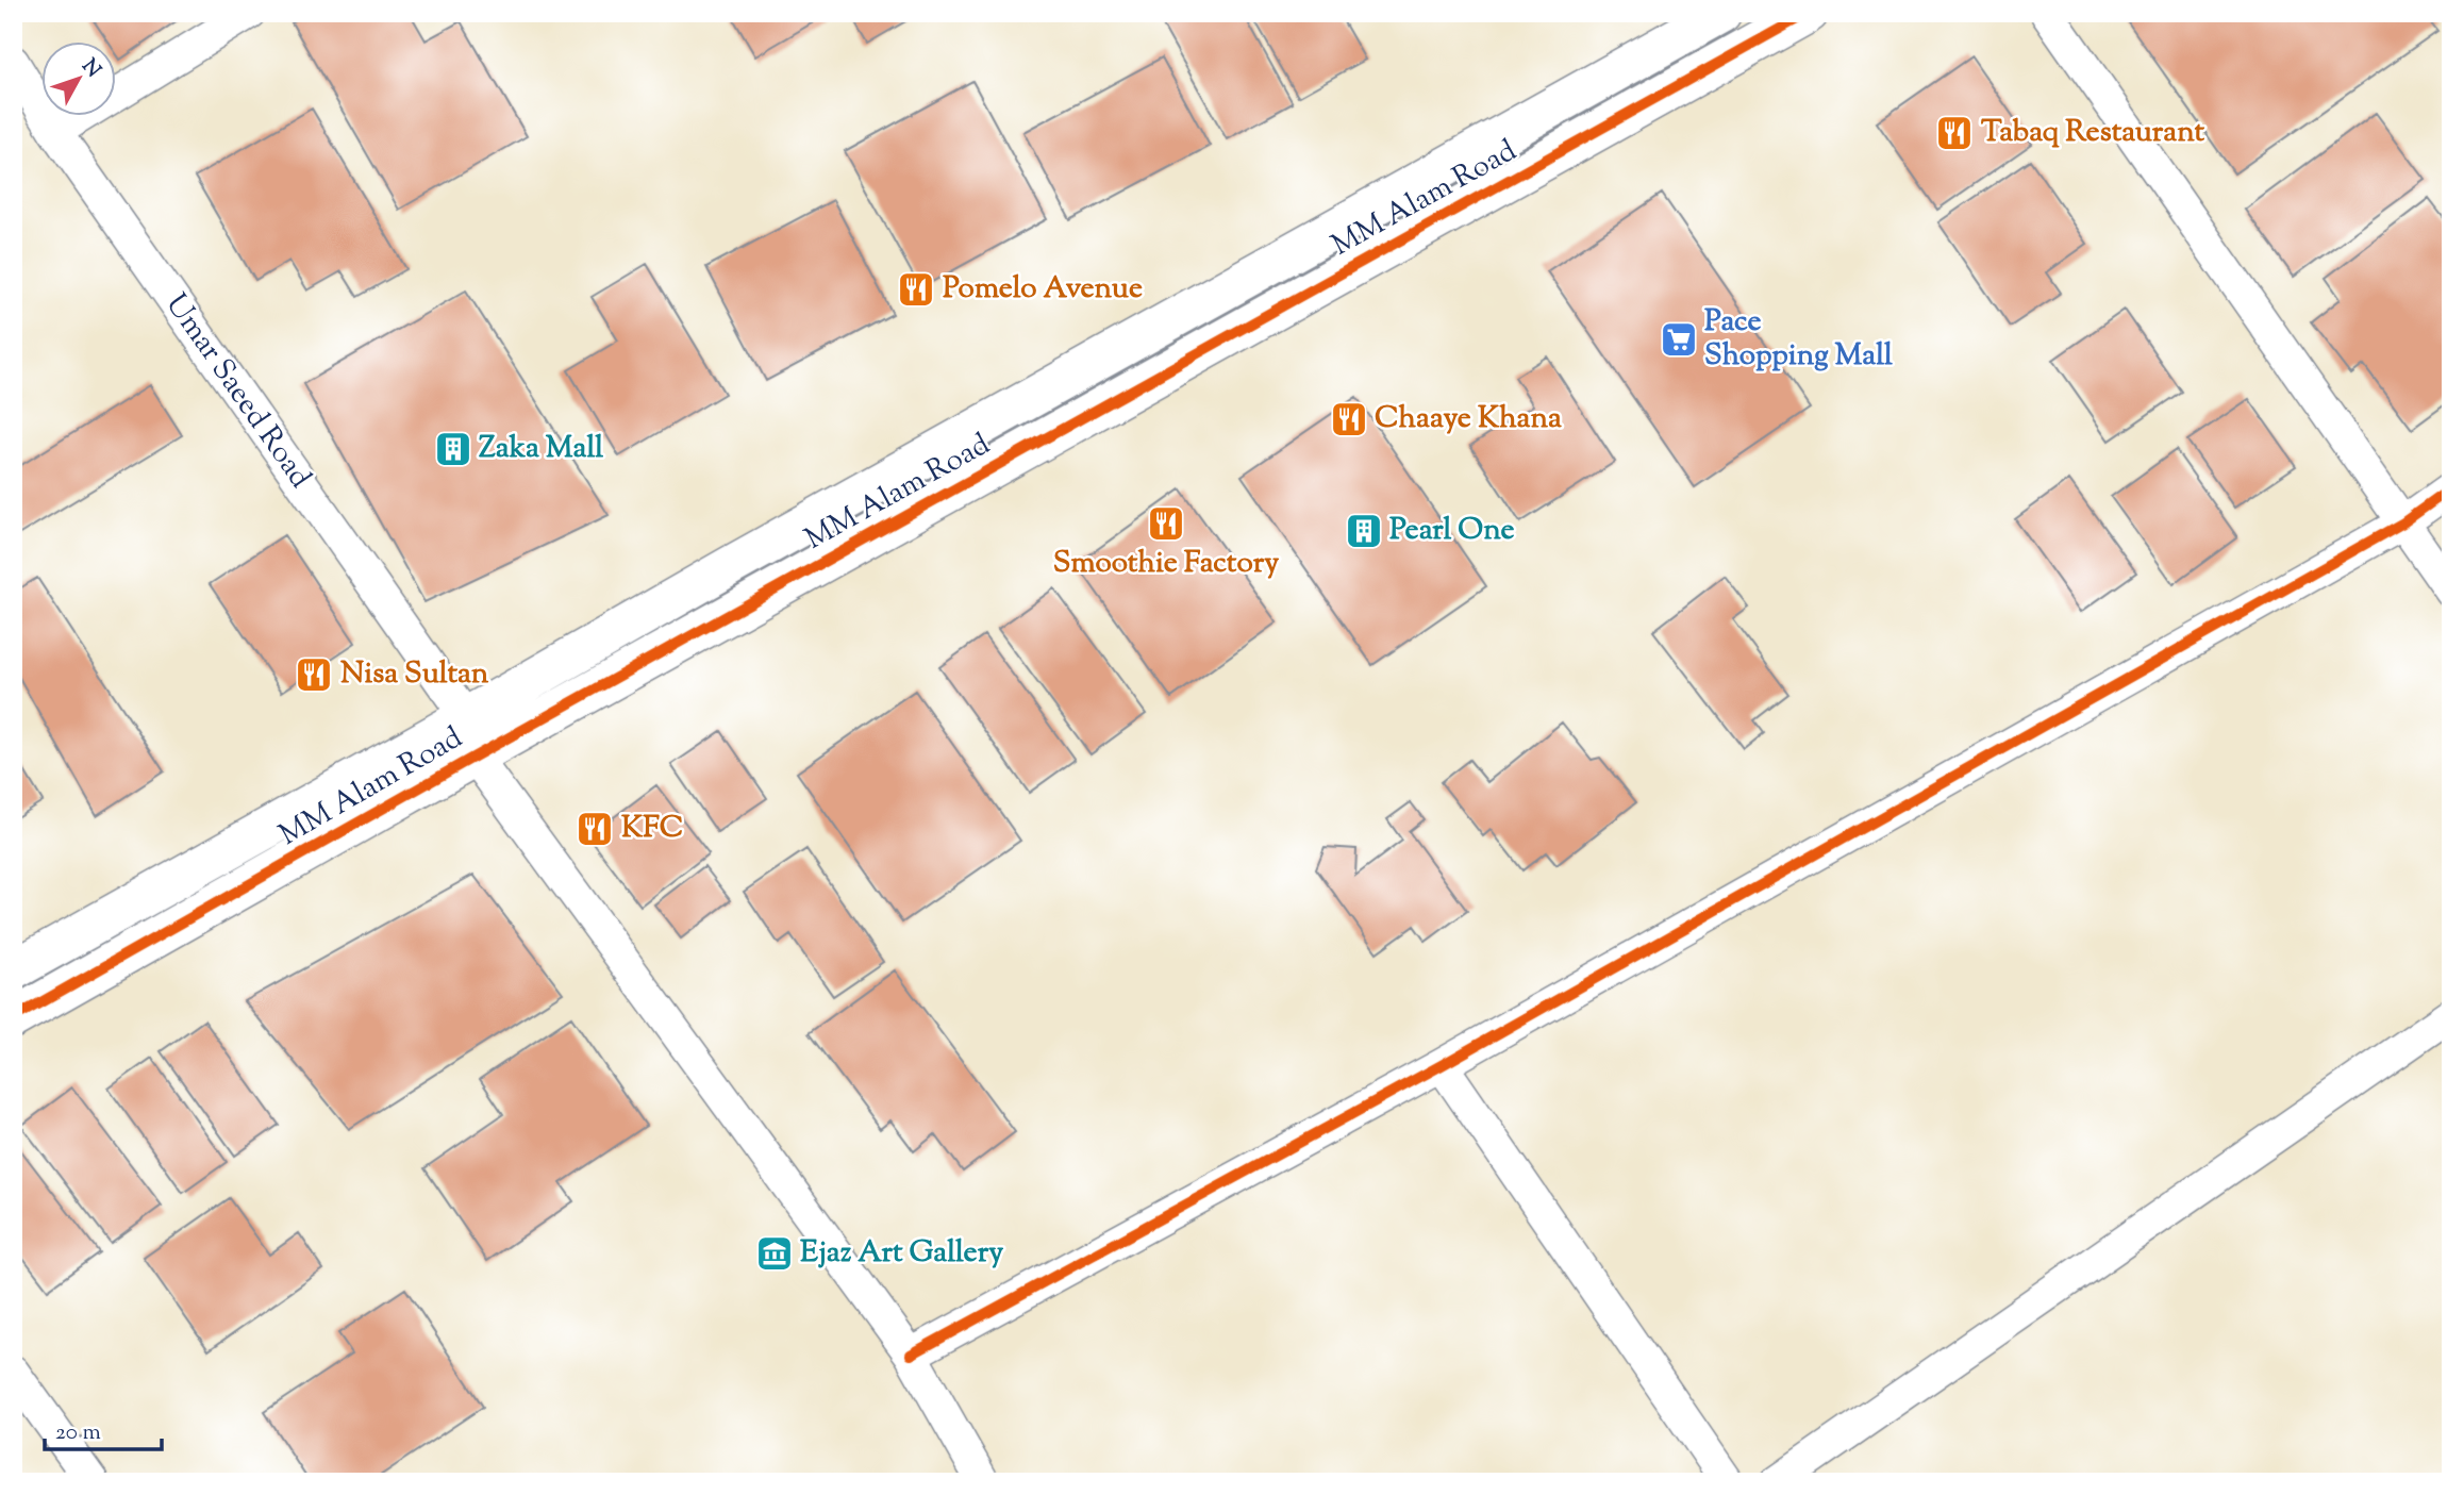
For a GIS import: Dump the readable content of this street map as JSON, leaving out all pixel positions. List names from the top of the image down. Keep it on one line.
{"streets":{"street":["MM Alam Road","Umar Saeed Road"]},"crossings":[["MM Alam Road","Umar Saeed Road"]],"places":{"restaurant":["Tabaq Restaurant","Pomelo Avenue","Chaaye Khana","Smoothie Factory","Nisa Sultan","KFC"],"supermarket":["Pace Shopping Mall"],"building":["Zaka Mall","Pearl One"],"museum":["Ejaz Art Gallery"]},"scale_bar":"20 m","north":"top right"}
